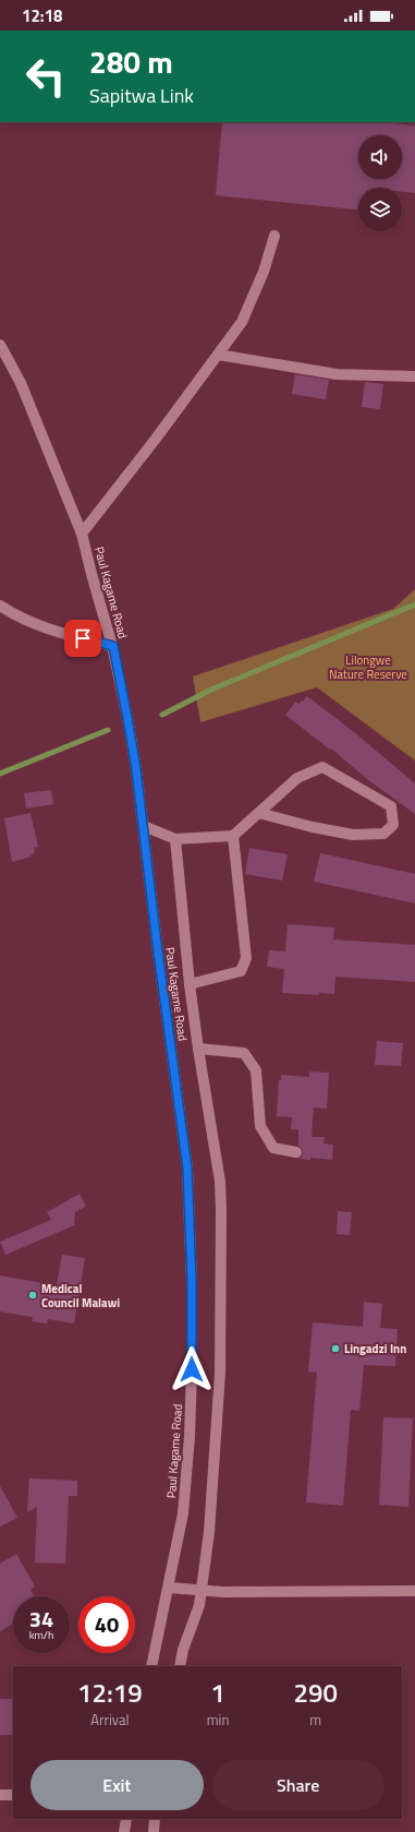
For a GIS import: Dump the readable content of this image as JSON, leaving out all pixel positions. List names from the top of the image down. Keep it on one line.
{"streets":{"street":["Paul Kagame Road"]},"parks":["Lilongwe Nature Reserve"],"places":["Medical Council Malawi","Lingadzi Inn"],"page":{"status":"12:18","turn":["280 m","Sapitwa Link"],"speed":"34 km/h","limit":"40","eta":["12:19","Arrival","1","min","290","m"],"buttons":["Exit","Share"]}}
